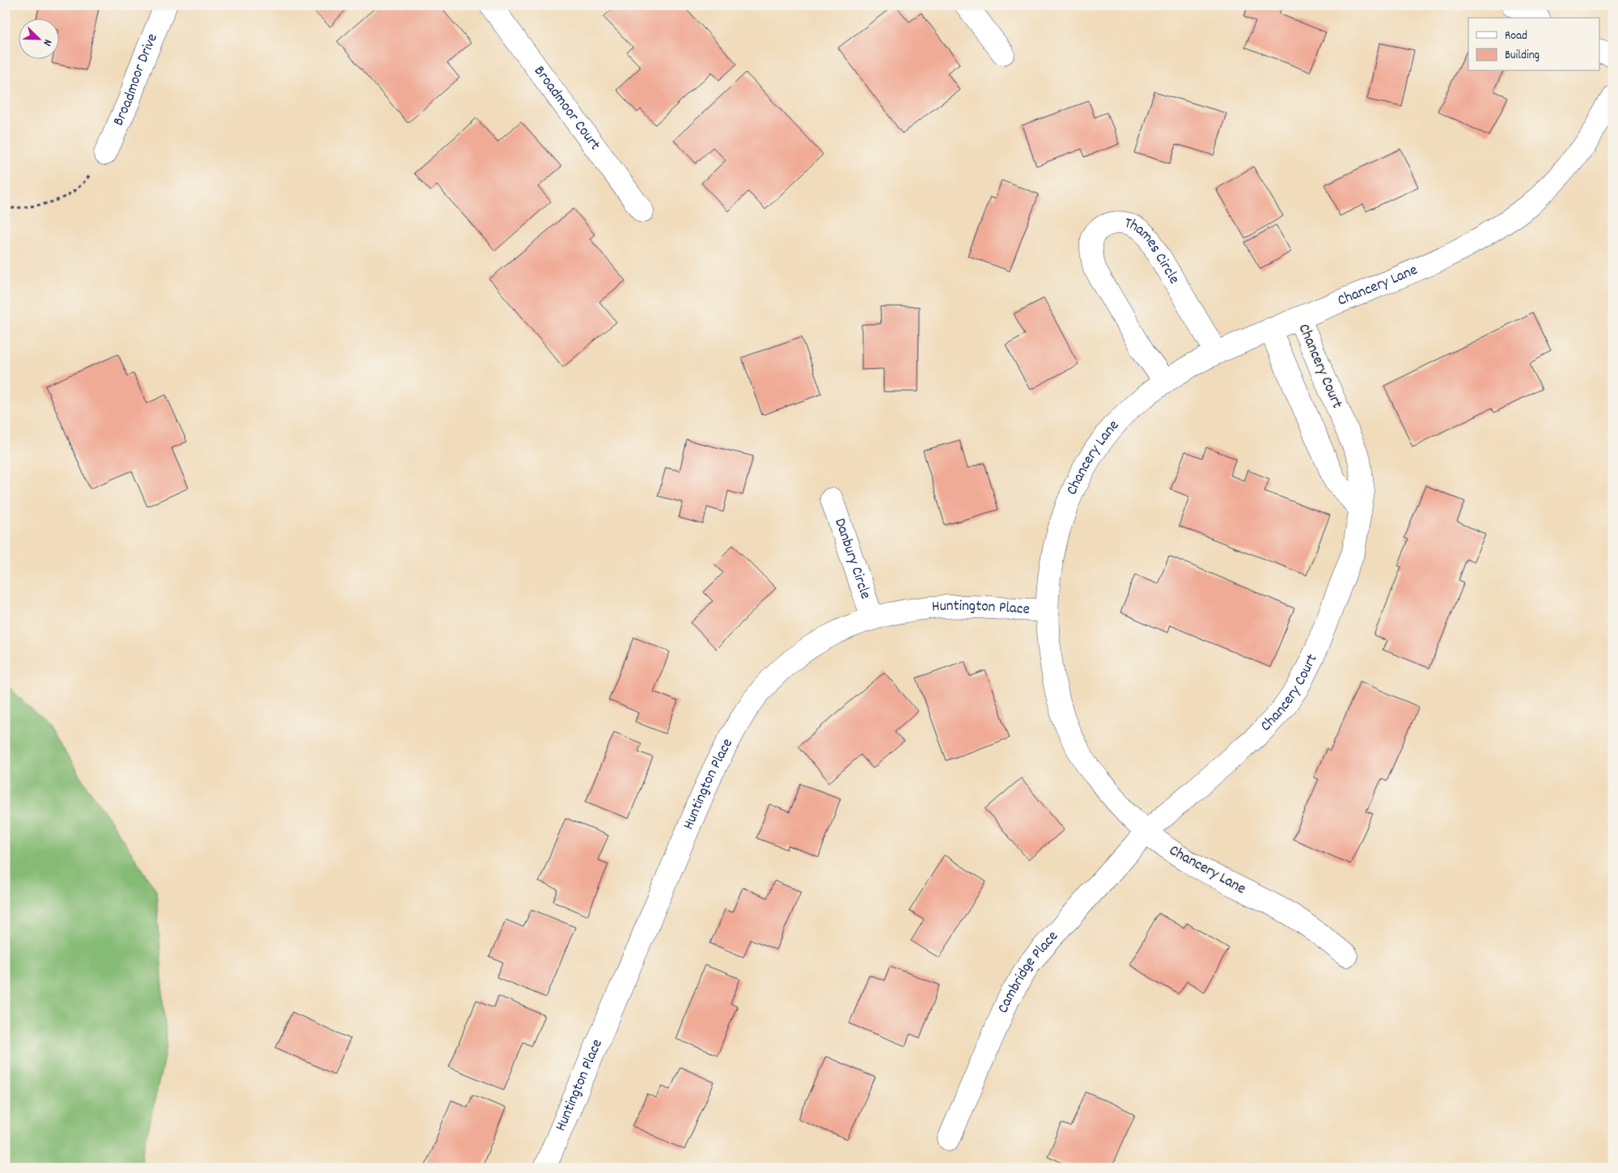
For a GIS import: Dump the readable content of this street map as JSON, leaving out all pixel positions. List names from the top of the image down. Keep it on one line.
{"streets":{"street":["Broadmoor Drive","Broadmoor Court","Thames Circle","Chancery Lane","Chancery Court","Danbury Circle","Huntington Place","Cambridge Place"]},"crossings":[["Thames Circle","Chancery Lane"],["Chancery Lane","Chancery Court"],["Chancery Lane","Huntington Place"],["Chancery Lane","Cambridge Place"],["Chancery Court","Cambridge Place"],["Danbury Circle","Huntington Place"]],"legend":["Road","Building"],"north":"bottom right"}
